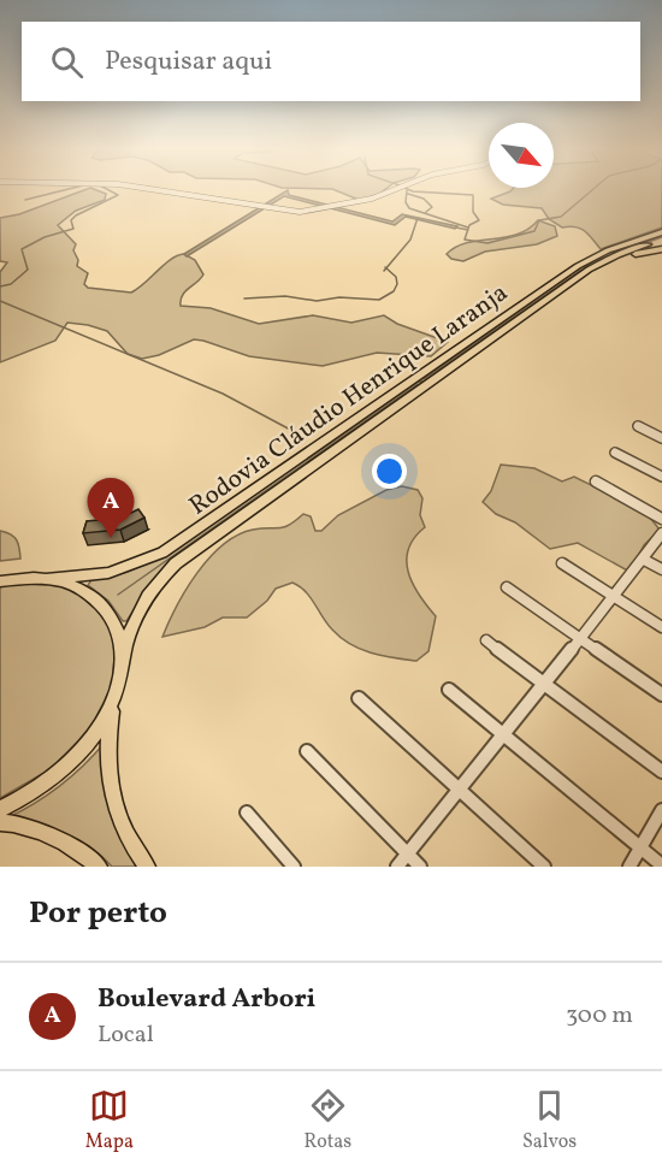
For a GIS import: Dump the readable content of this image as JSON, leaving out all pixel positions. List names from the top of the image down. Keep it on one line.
{"streets":{"main road":["Rodovia Cláudio Henrique Laranja"]},"north":"bottom right","page":{"search":"Pesquisar aqui","pins":"A","heading":"Por perto","list":[{"mark":"A","name":"Boulevard Arbori","note":"Local","value":"300 m"}],"nav":["Mapa","Rotas","Salvos"]}}
